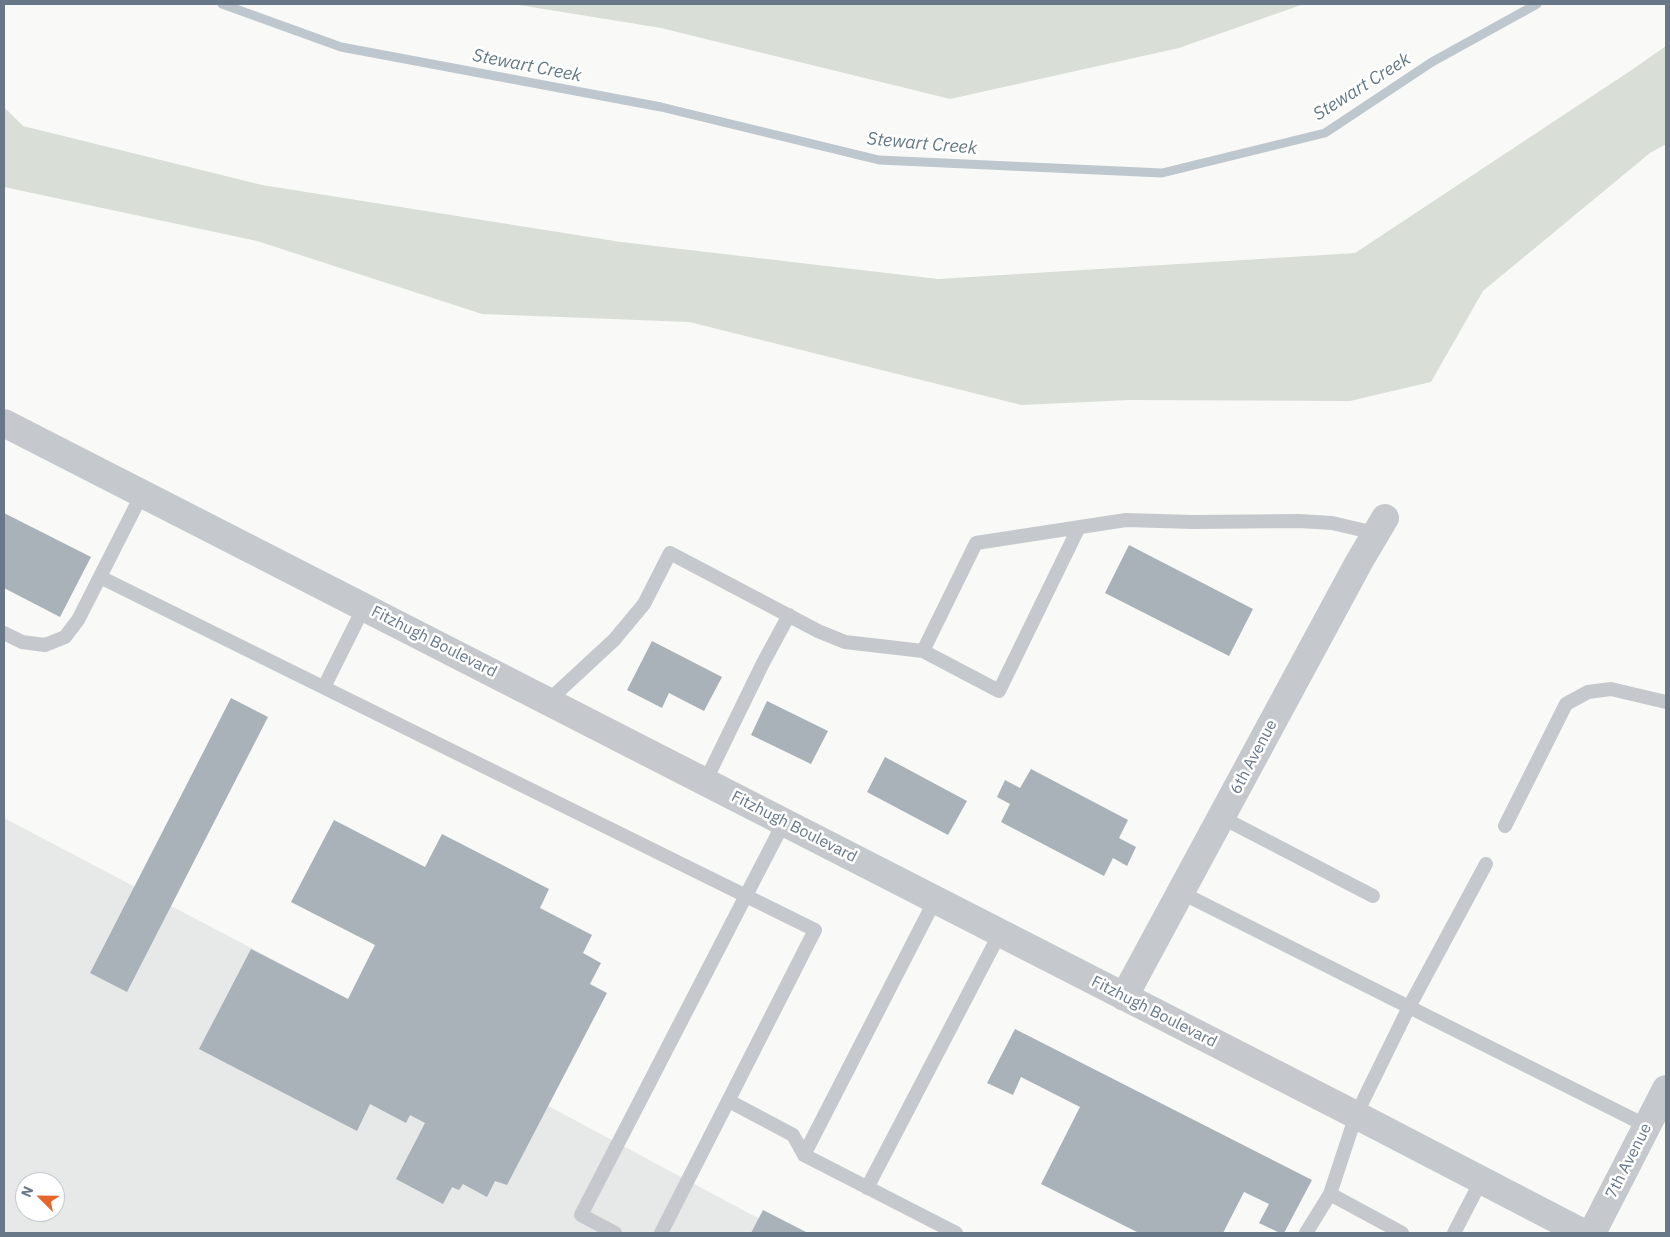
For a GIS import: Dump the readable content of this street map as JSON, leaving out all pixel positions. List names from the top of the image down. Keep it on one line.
{"streets":{"street":["Fitzhugh Boulevard","6th Avenue","7th Avenue"]},"crossings":[["Fitzhugh Boulevard","6th Avenue"]],"water":["Stewart Creek"],"north":"top left"}
